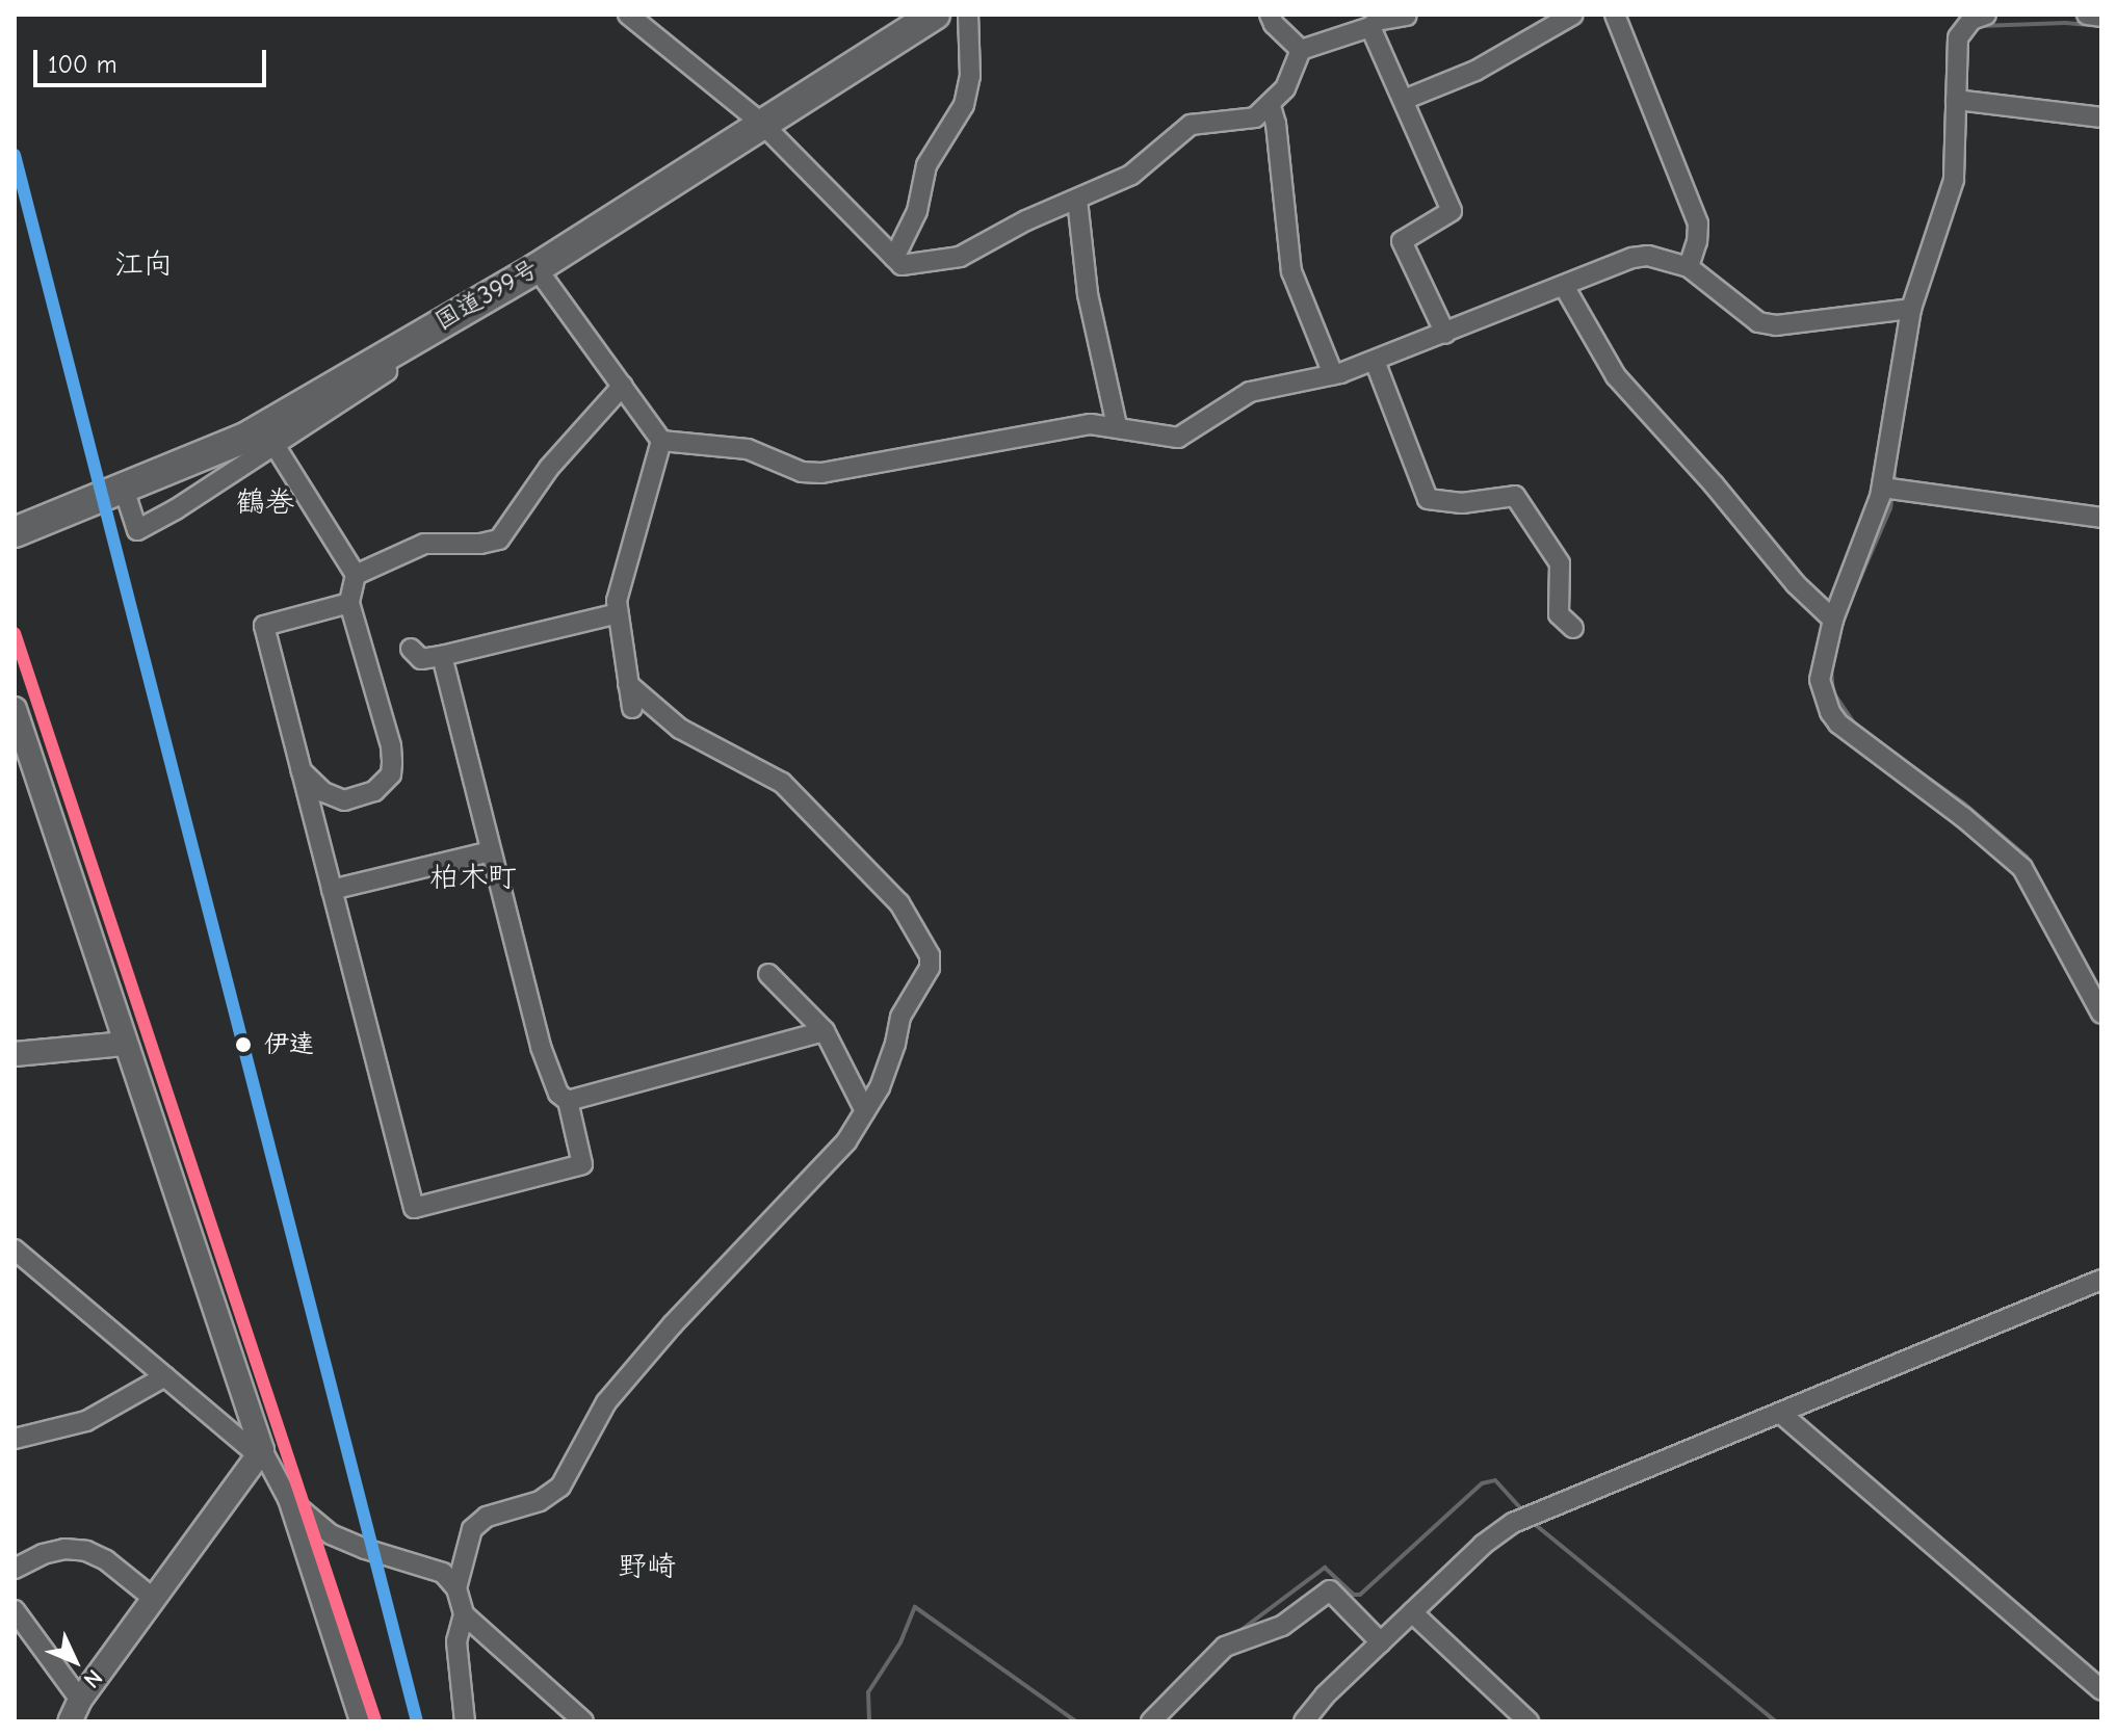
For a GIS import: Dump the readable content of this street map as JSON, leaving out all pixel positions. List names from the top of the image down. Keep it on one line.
{"streets":{"highway":["国道399号"]},"districts":["江向","鶴巻","柏木町","野崎"],"places":["伊達"],"scale_bar":"100 m","north":"bottom right"}
